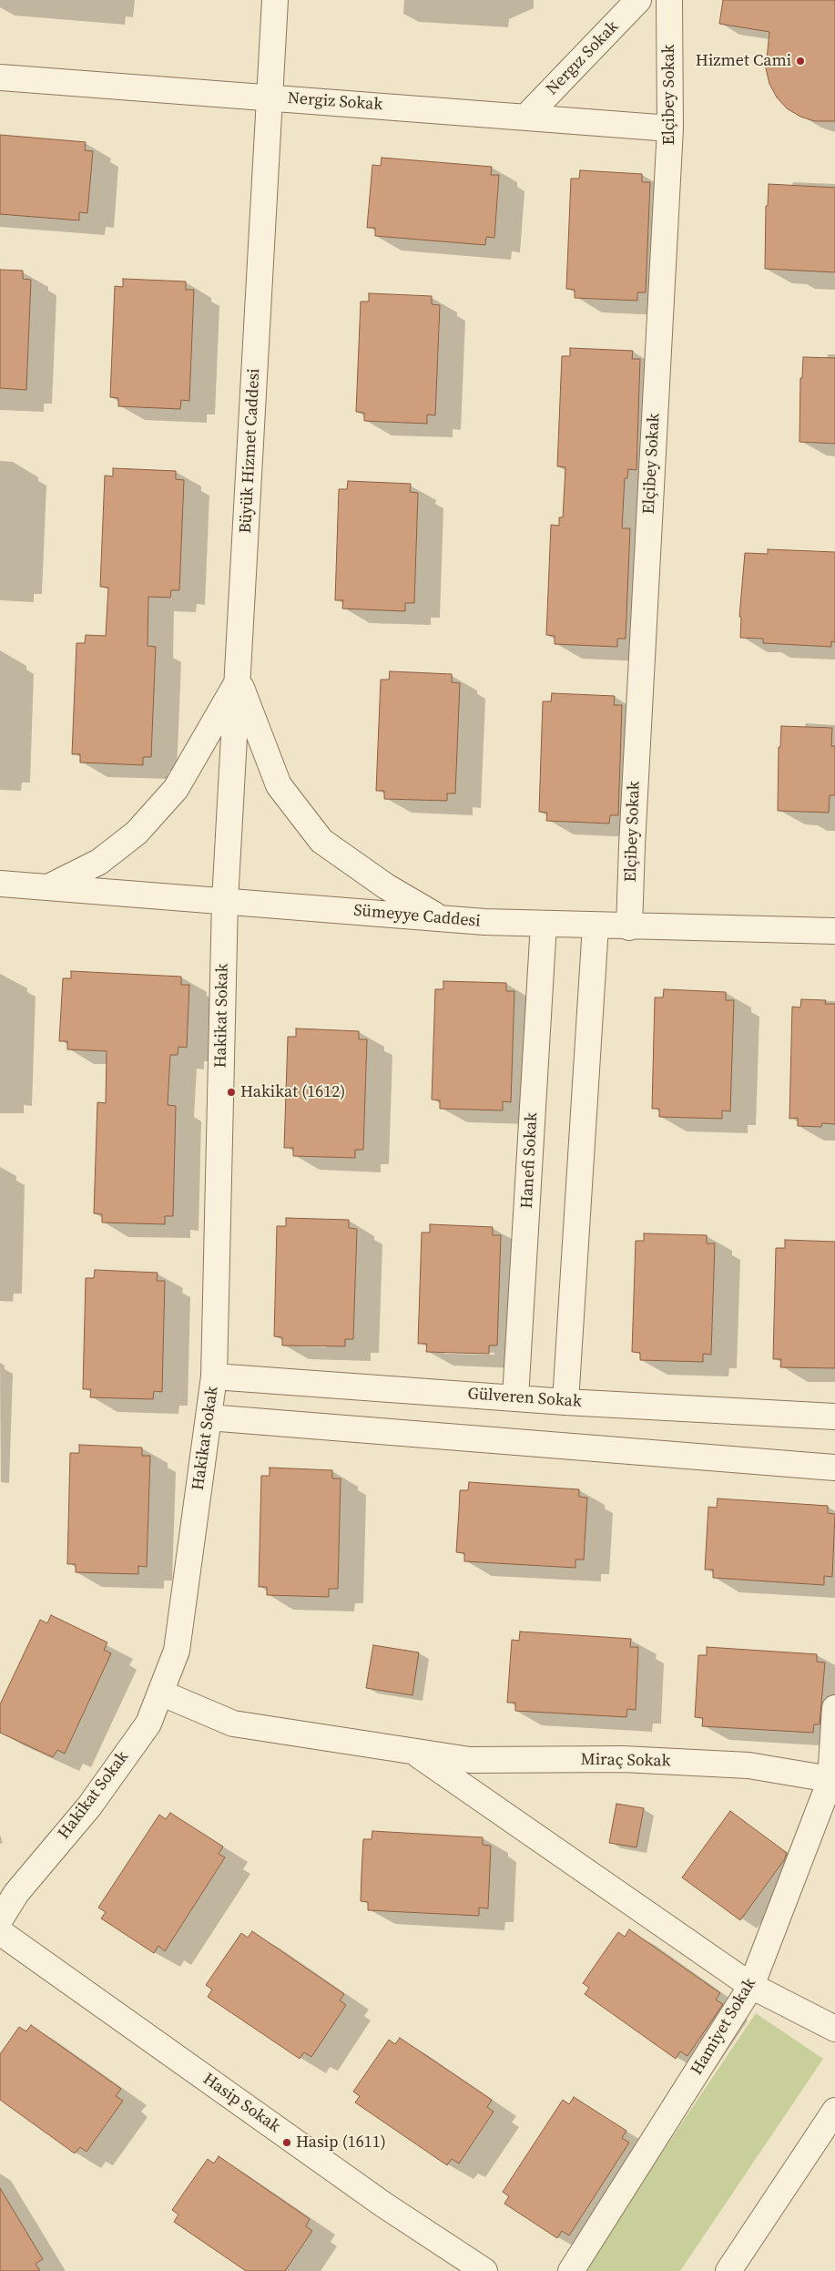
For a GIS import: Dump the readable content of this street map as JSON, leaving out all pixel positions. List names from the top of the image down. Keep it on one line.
{"streets":{"street":["Nergız Sokak","Elçibey Sokak","Nergiz Sokak","Büyük Hizmet Caddesi","Sümeyye Caddesi","Hakikat Sokak","Hanefi Sokak","Gülveren Sokak","Miraç Sokak","Hamiyet Sokak","Hasip Sokak"]},"crossings":[["Nergız Sokak","Nergiz Sokak"],["Elçibey Sokak","Nergiz Sokak"],["Elçibey Sokak","Sümeyye Caddesi"],["Nergiz Sokak","Büyük Hizmet Caddesi"],["Büyük Hizmet Caddesi","Sümeyye Caddesi"],["Büyük Hizmet Caddesi","Hakikat Sokak"],["Sümeyye Caddesi","Hakikat Sokak"],["Sümeyye Caddesi","Hanefi Sokak"],["Hakikat Sokak","Gülveren Sokak"],["Hakikat Sokak","Miraç Sokak"],["Hanefi Sokak","Gülveren Sokak"],["Miraç Sokak","Hamiyet Sokak"]],"places":["Hizmet Cami","Hakikat (1612)","Hasip (1611)"]}
